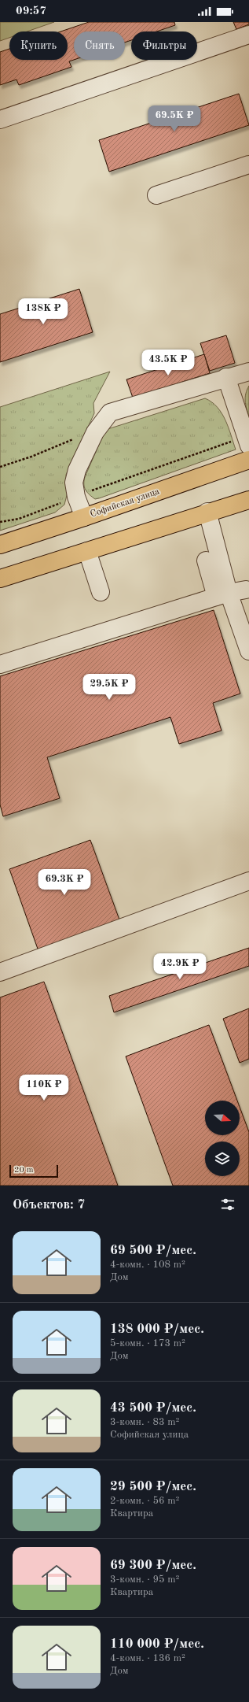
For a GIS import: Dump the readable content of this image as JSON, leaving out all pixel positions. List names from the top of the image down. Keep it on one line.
{"streets":{"main road":["Софийская улица"]},"scale_bar":"20 m","north":"right","page":{"status":"09:57","chip":["Купить","Снять","Фильтры"],"price":["69.5K ₽","138K ₽","43.5K ₽","29.5K ₽","69.3K ₽","42.9K ₽","110K ₽"],"scale":"20 m","heading":"Объектов: 7","list":[{"name":"69 500 ₽/мес.","note":"4-комн. · 108 m² · Дом"},{"name":"138 000 ₽/мес.","note":"5-комн. · 173 m² · Дом"},{"name":"43 500 ₽/мес.","note":"3-комн. · 83 m² · Софийская улица"},{"name":"29 500 ₽/мес.","note":"2-комн. · 56 m² · Квартира"},{"name":"69 300 ₽/мес.","note":"3-комн. · 95 m² · Квартира"},{"name":"110 000 ₽/мес.","note":"4-комн. · 136 m² · Дом"}]}}
